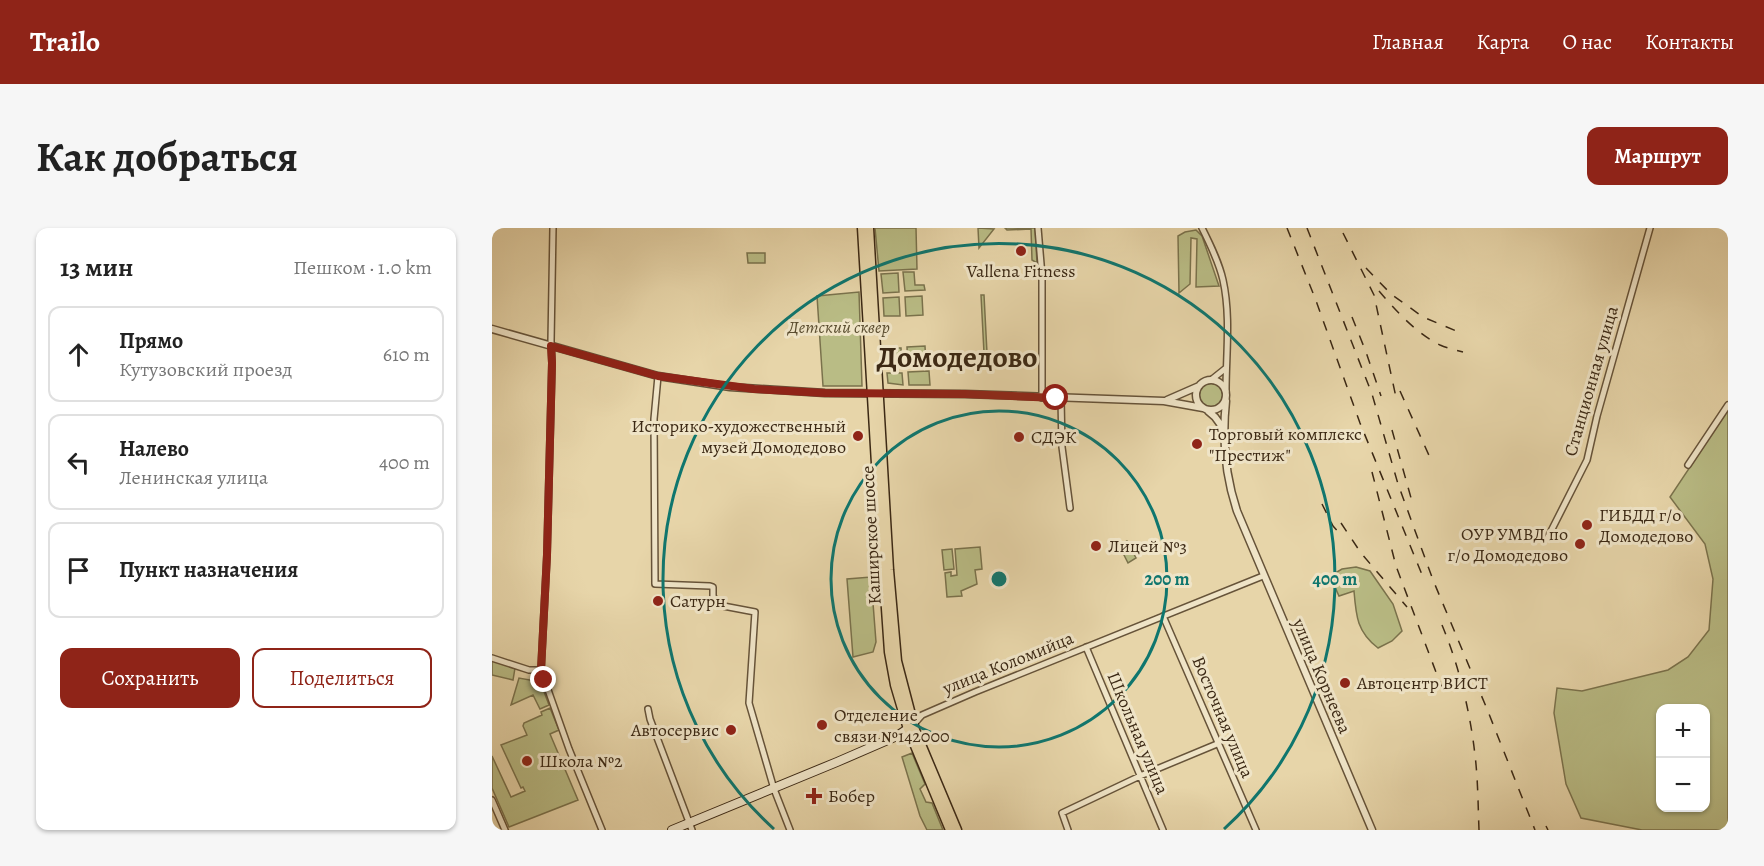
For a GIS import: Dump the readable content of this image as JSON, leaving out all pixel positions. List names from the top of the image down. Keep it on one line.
{"streets":{"main road":["Каширское шоссе","улица Коломийца"],"street":["Станционная улица","улица Корнеева","Восточная улица","Школьная улица"]},"crossings":[["Каширское шоссе","улица Коломийца"],["улица Коломийца","улица Корнеева"],["улица Коломийца","Восточная улица"],["улица Коломийца","Школьная улица"]],"districts":["Домодедово"],"parks":["Детский сквер"],"places":{"other":["Vallena Fitness","Историко-художественный музей Домодедово","СДЭК","Торговый комплекс \"Престиж\"","ГИБДД г/о Домодедово","ОУР УМВД по г/о Домодедово","Лицей №3","Сатурн","Автоцентр ВИСТ","Отделение связи №142000","Автосервис","Школа №2"],"health":["Бобер"]},"page":{"header":"Trailo","nav":["Главная","Карта","О нас","Контакты"],"buttons":["Маршрут",["Сохранить","Поделиться"]],"title":"Как добраться","heading":["13 мин","Пешком · 1.0 km"],"list":[["Прямо","Кутузовский проезд","610 m"],["Налево","Ленинская улица","400 m"],"Пункт назначения"],"map_buttons":["+","−"]},"rings":["200 m","400 m"]}
